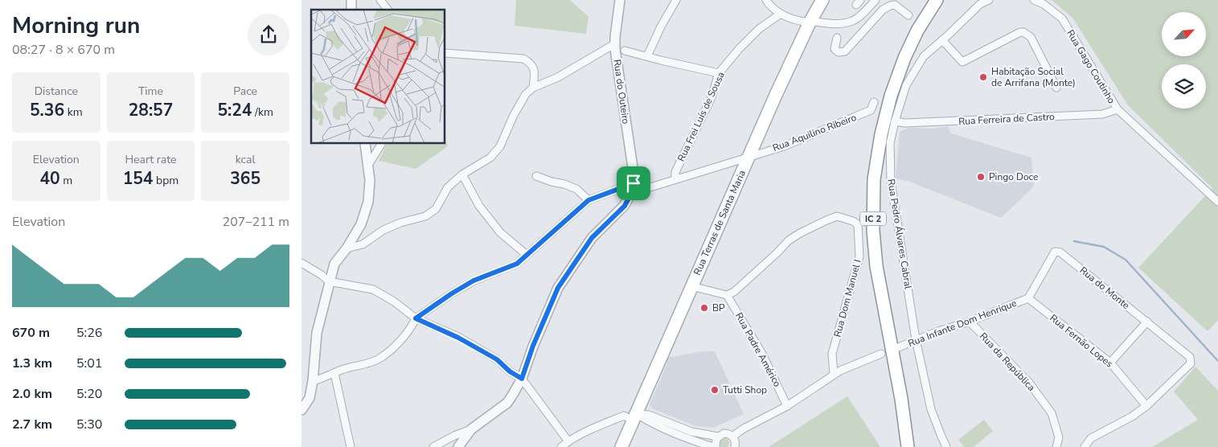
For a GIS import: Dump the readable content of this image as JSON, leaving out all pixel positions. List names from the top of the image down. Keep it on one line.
{"streets":{"main road":["IC 2","Rua Terras de Santa Maria"],"street":["Rua Gago Coutinho","Rua do Outeiro","Rua Frei Luís de Sousa","Rua Ferreira de Castro","Rua Aquilino Ribeiro","Rua Pedro Álvares Cabral","Rua do Monte","Rua Dom Manuel I","Rua Infante Dom Henrique","Rua Fernão Lopes","Rua Padre Américo","Rua da República"]},"crossings":[["Rua Gago Coutinho","Rua Ferreira de Castro"],["Rua do Outeiro","Rua Aquilino Ribeiro"],["Rua Frei Luís de Sousa","Rua Aquilino Ribeiro"],["Rua Ferreira de Castro","Rua Pedro Álvares Cabral"],["Rua Aquilino Ribeiro","Rua Terras de Santa Maria"],["Rua Pedro Álvares Cabral","Rua Infante Dom Henrique"],["Rua do Monte","Rua Infante Dom Henrique"],["Rua do Monte","Rua Fernão Lopes"],["Rua Dom Manuel I","Rua Padre Américo"],["Rua Infante Dom Henrique","Rua Fernão Lopes"],["Rua Infante Dom Henrique","Rua da República"]],"places":["Habitação Social de Arrifana (Monte)","Pingo Doce","BP","Tutti Shop"],"north":"top right","page":{"heading":["Morning run","08:27 · 8 × 670 m"],"stats":[["Distance","5.36 km"],["Time","28:57"],["Pace","5:24 /km"],["Elevation","40 m"],["Heart rate","154 bpm"],["kcal","365"]],"chart":["Elevation","207–211 m"],"list":[{"name":"670 m","note":"5:26"},{"name":"1.3 km","note":"5:01"},{"name":"2.0 km","note":"5:20"},{"name":"2.7 km","note":"5:30"}]}}
